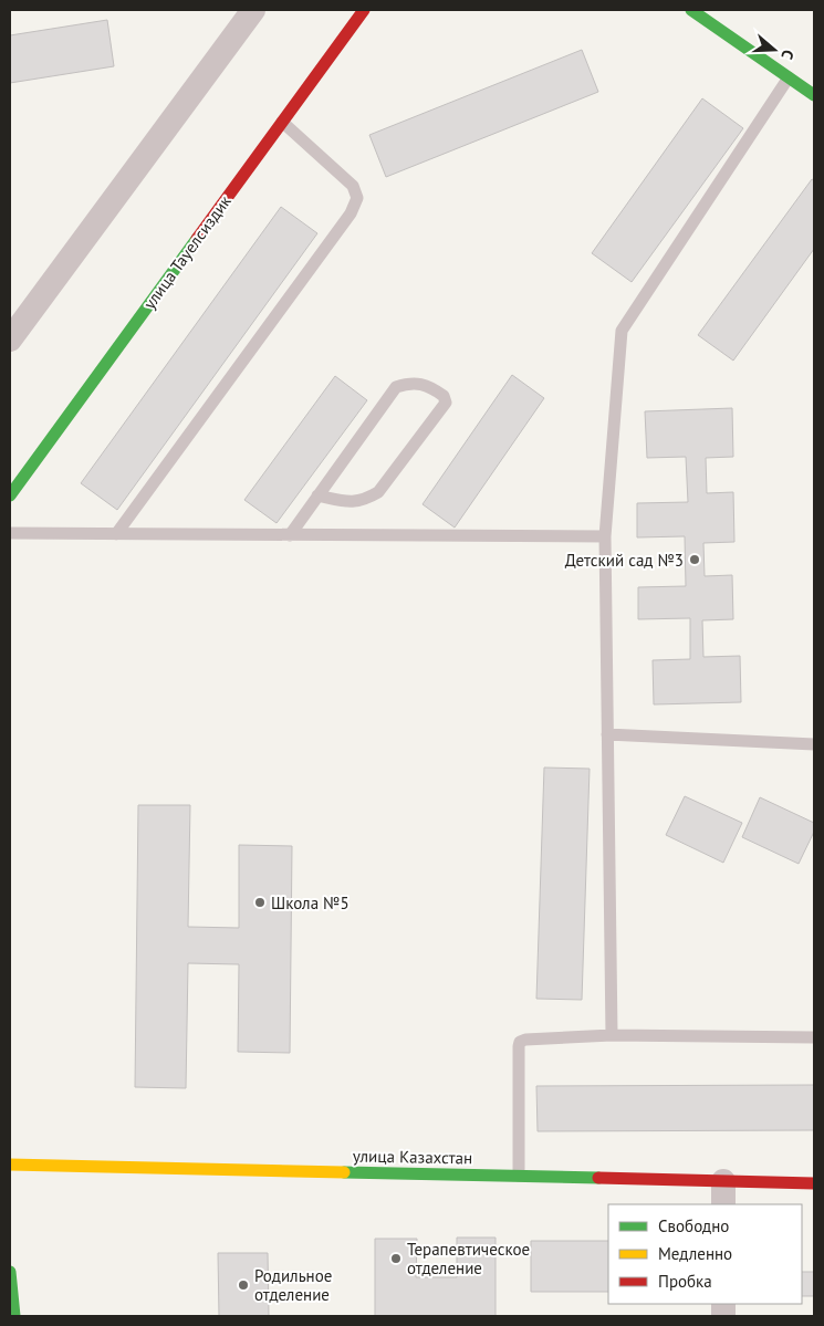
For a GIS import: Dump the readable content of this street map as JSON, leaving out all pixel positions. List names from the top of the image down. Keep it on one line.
{"streets":{"street":["улица Тауелсиздик","улица Казахстан"]},"places":["Детский сад №3","Школа №5","Терапевтическое отделение","Родильное отделение"],"legend":["Свободно","Медленно","Пробка"],"north":"right"}
